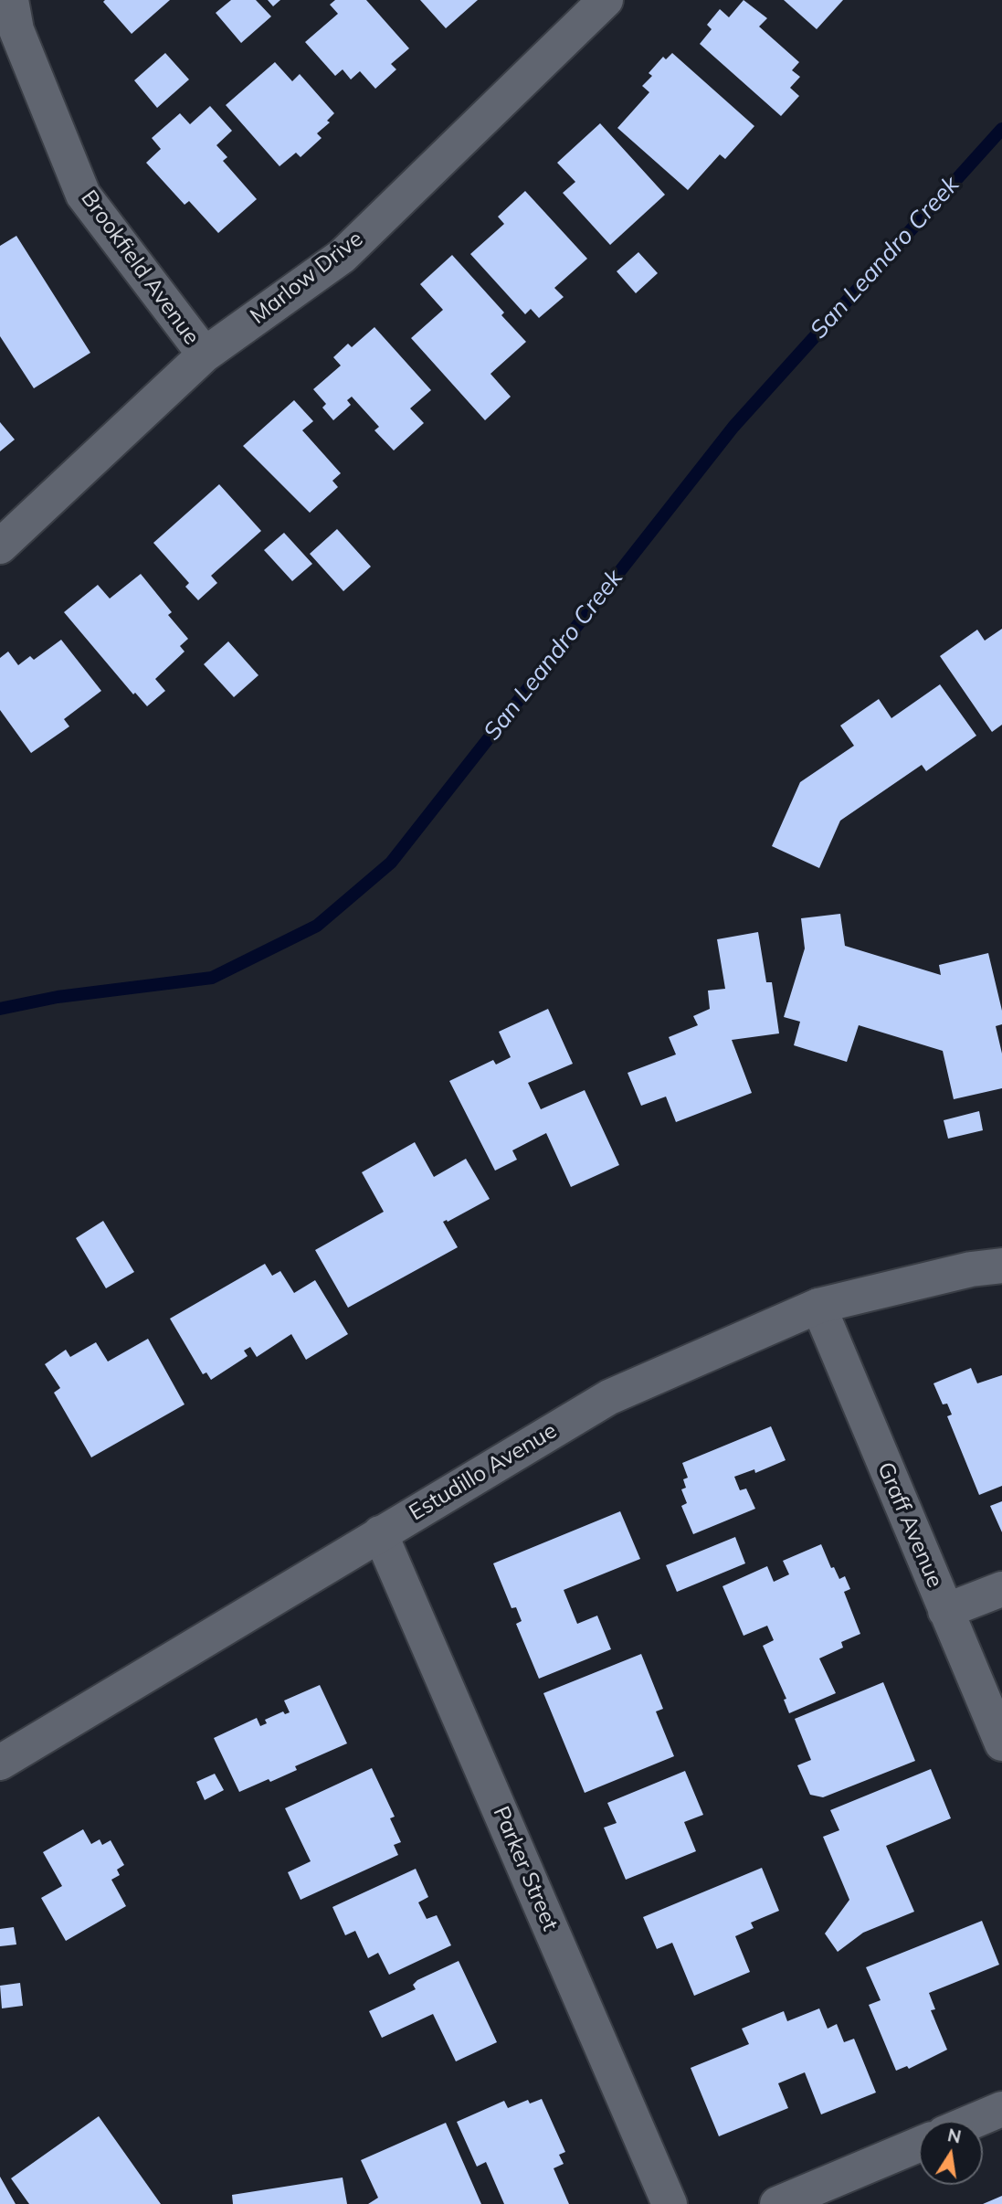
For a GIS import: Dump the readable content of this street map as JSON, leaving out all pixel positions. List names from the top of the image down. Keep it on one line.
{"streets":{"street":["Brookfield Avenue","Marlow Drive","Estudillo Avenue","Graff Avenue","Parker Street"]},"crossings":[["Brookfield Avenue","Marlow Drive"],["Estudillo Avenue","Graff Avenue"],["Estudillo Avenue","Parker Street"]],"water":["San Leandro Creek"],"north":"top"}
